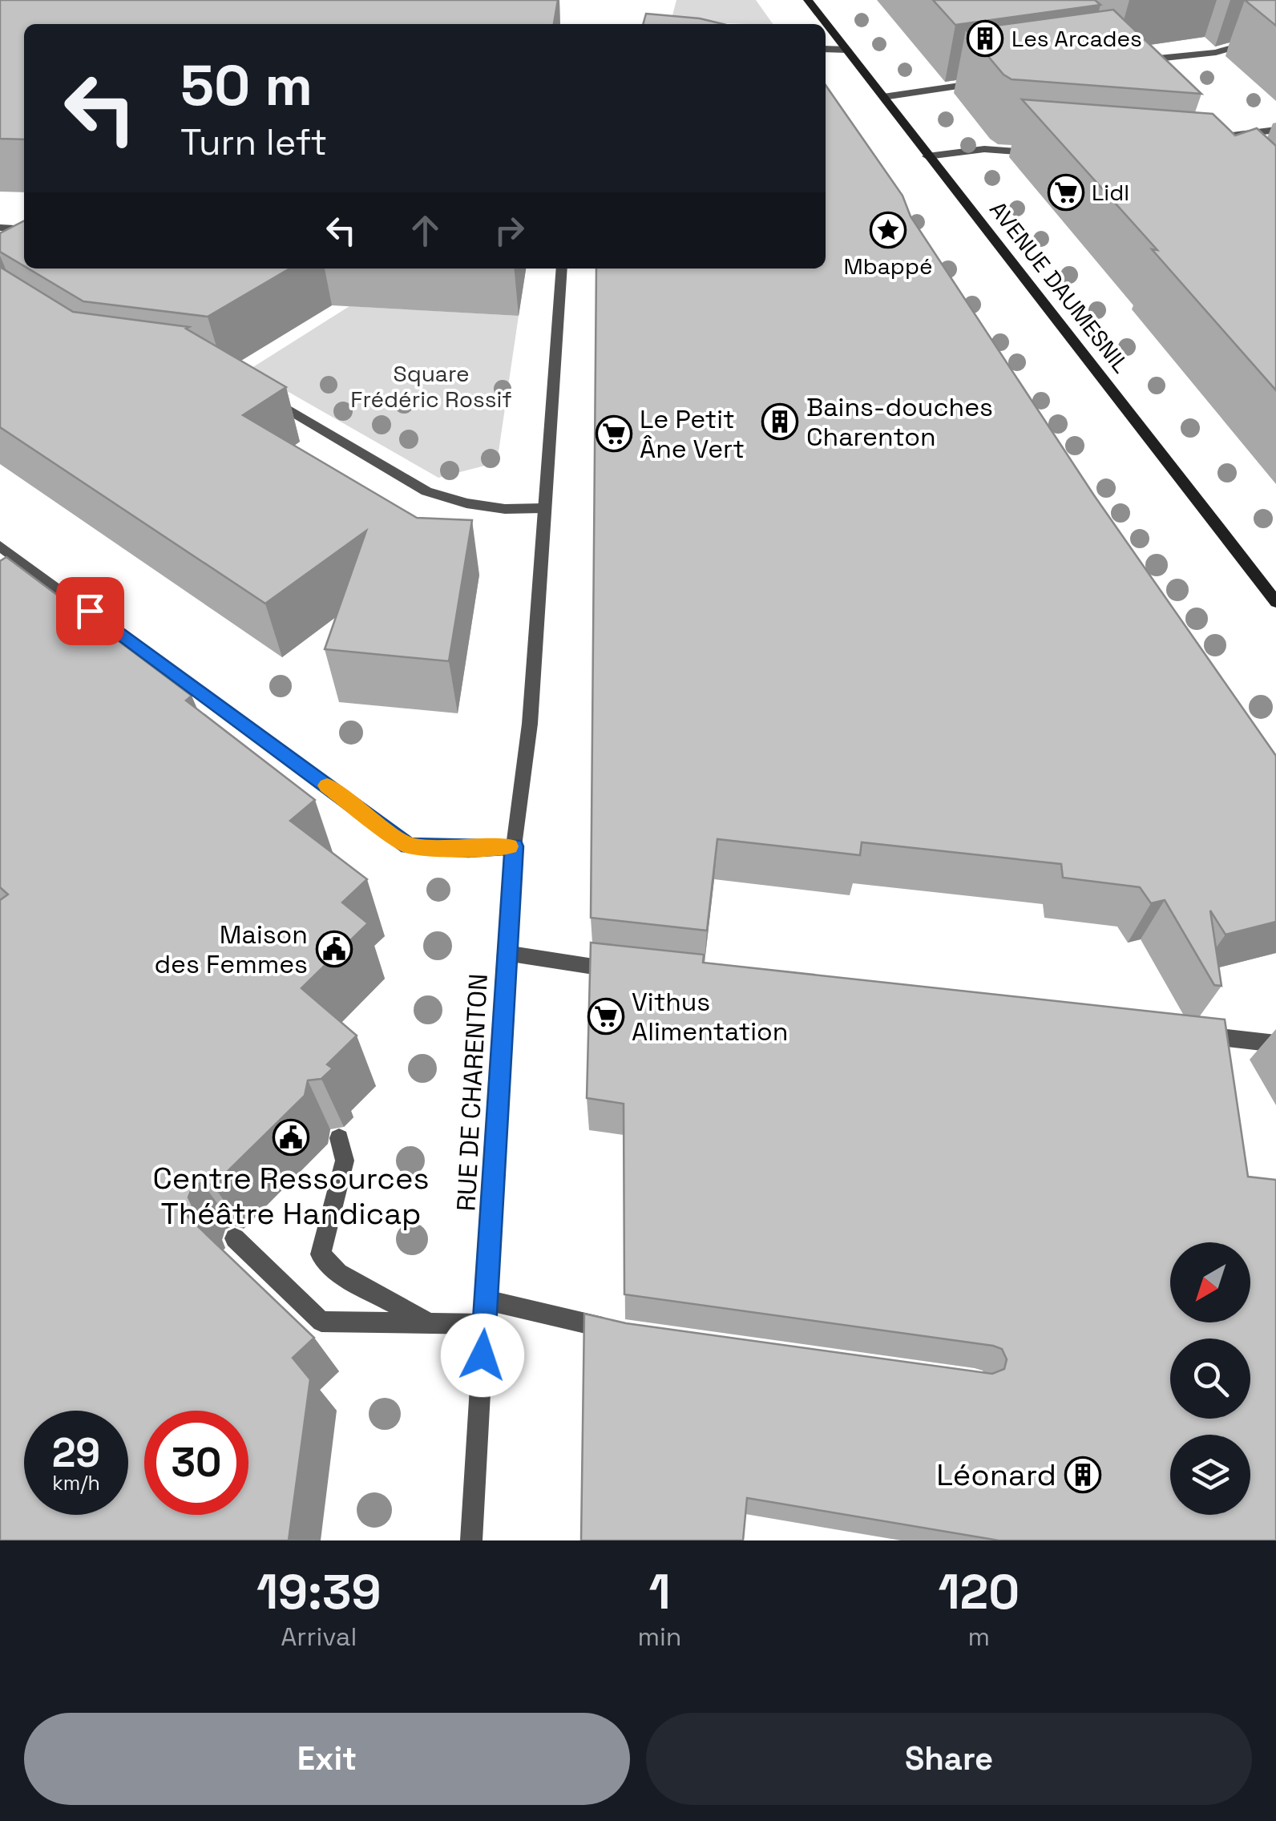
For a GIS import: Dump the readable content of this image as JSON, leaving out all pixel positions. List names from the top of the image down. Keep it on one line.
{"streets":{"main road":["AVENUE DAUMESNIL"],"street":["RUE DE CHARENTON"]},"parks":["Square Frédéric Rossif"],"places":{"building":["Les Arcades","Bains-douches Charenton","Léonard"],"supermarket":["Lidl","Le Petit Âne Vert","Vithus Alimentation"],"place":["Mbappé"],"public building":["Maison des Femmes","Centre Ressources Théâtre Handicap"]},"north":"bottom left","page":{"turn":["50 m","Turn left"],"speed":"29 km/h","limit":"30","eta":["19:39","Arrival","1","min","120","m"],"buttons":["Exit","Share"]}}
